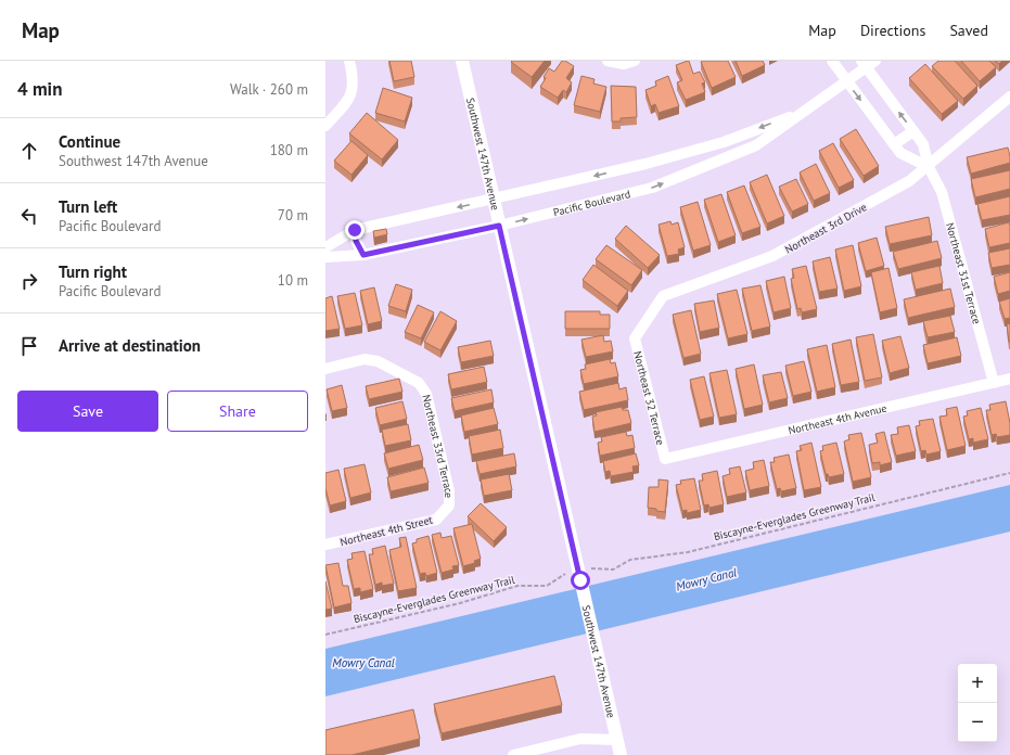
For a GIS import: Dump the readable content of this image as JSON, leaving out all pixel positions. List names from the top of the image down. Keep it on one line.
{"streets":{"street":["Southwest 147th Avenue","Pacific Boulevard","Northeast 3rd Drive","Northeast 31st Terrace","Northeast 32 Terrace","Northeast 4th Avenue","Northeast 33rd Terrace","Northeast 4th Street"],"path":["Biscayne-Everglades Greenway Trail"]},"crossings":[["Southwest 147th Avenue","Pacific Boulevard"],["Pacific Boulevard","Northeast 31st Terrace"],["Northeast 3rd Drive","Northeast 31st Terrace"],["Northeast 3rd Drive","Northeast 32 Terrace"],["Northeast 31st Terrace","Northeast 4th Avenue"],["Northeast 32 Terrace","Northeast 4th Avenue"],["Northeast 33rd Terrace","Northeast 4th Street"]],"water":["Mowry Canal"],"page":{"header":"Map","nav":["Map","Directions","Saved"],"heading":["4 min","Walk · 260 m"],"list":[["Continue","Southwest 147th Avenue","180 m"],["Turn left","Pacific Boulevard","70 m"],["Turn right","Pacific Boulevard","10 m"],"Arrive at destination"],"buttons":["Save","Share"],"map_buttons":["+","−"]}}
